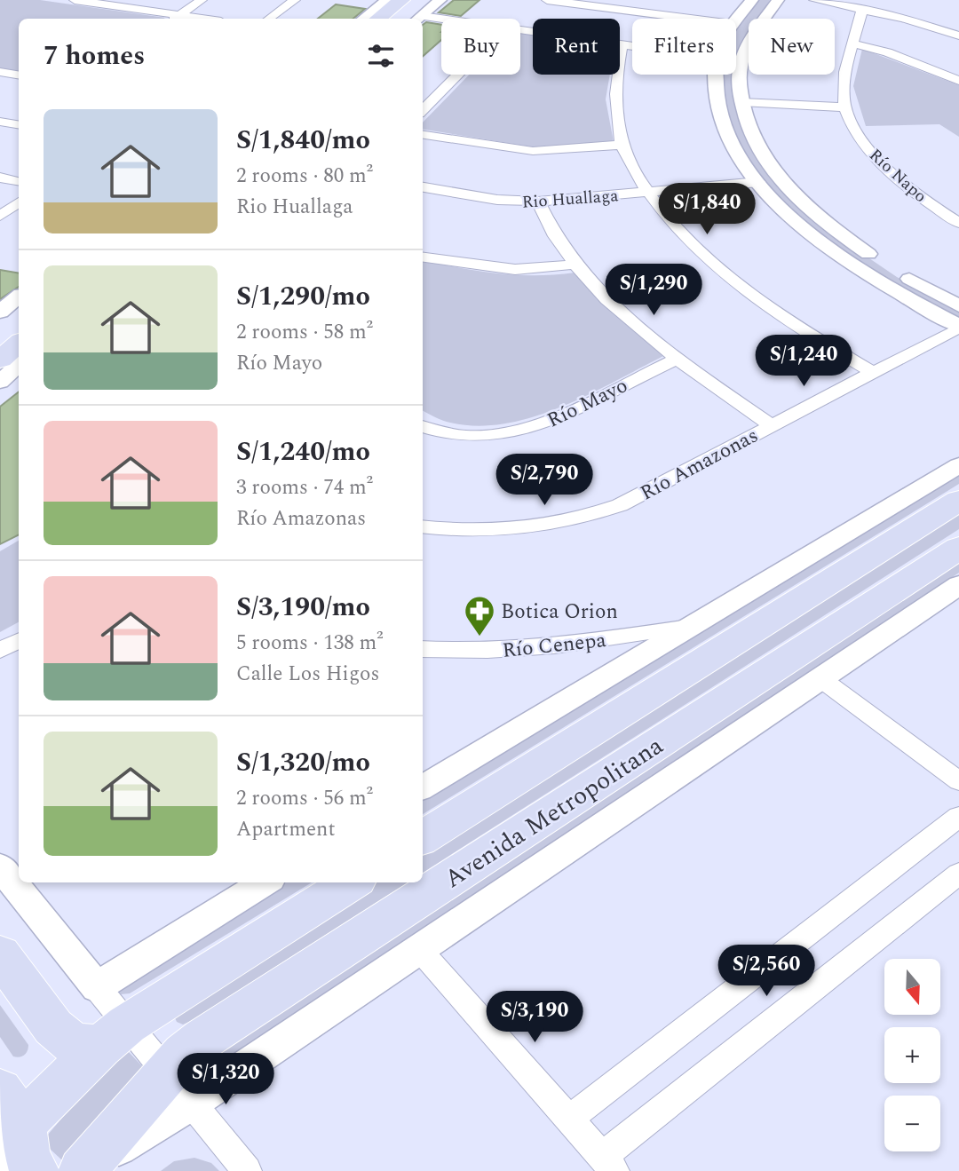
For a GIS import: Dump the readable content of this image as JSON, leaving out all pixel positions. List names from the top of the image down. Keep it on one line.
{"streets":{"main road":["Avenida Metropolitana"],"street":["Río Napo","Rio Huallaga","Río Mayo","Río Amazonas","Río Cenepa"]},"places":{"pharmacy":["Botica Orion"]},"north":"bottom","page":{"chip":["Buy","Rent","Filters","New"],"heading":"7 homes","list":[{"name":"S/1,840/mo","note":"2 rooms · 80 m² · Rio Huallaga"},{"name":"S/1,290/mo","note":"2 rooms · 58 m² · Río Mayo"},{"name":"S/1,240/mo","note":"3 rooms · 74 m² · Río Amazonas"},{"name":"S/3,190/mo","note":"5 rooms · 138 m² · Calle Los Higos"},{"name":"S/1,320/mo","note":"2 rooms · 56 m² · Apartment"}],"price":["S/1,840","S/1,290","S/1,240","S/2,790","S/2,560","S/3,190","S/1,320"],"map_buttons":["+","−"]}}
